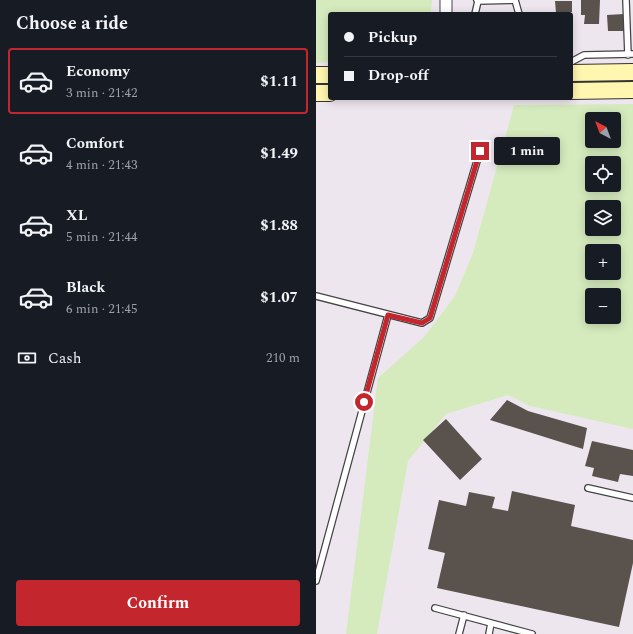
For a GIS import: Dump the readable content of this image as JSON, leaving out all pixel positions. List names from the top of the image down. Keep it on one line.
{"north":"top left","page":{"heading":"Choose a ride","banner":["Pickup","Drop-off"],"list":[{"name":"Economy","note":"3 min · 21:42","value":"$1.11"},{"name":"Comfort","note":"4 min · 21:43","value":"$1.49"},{"name":"XL","note":"5 min · 21:44","value":"$1.88"},{"name":"Black","note":"6 min · 21:45","value":"$1.07"}],"map_buttons":["+","−"],"bubble":"1 min","pay":["Cash","210 m"],"buttons":"Confirm"}}
